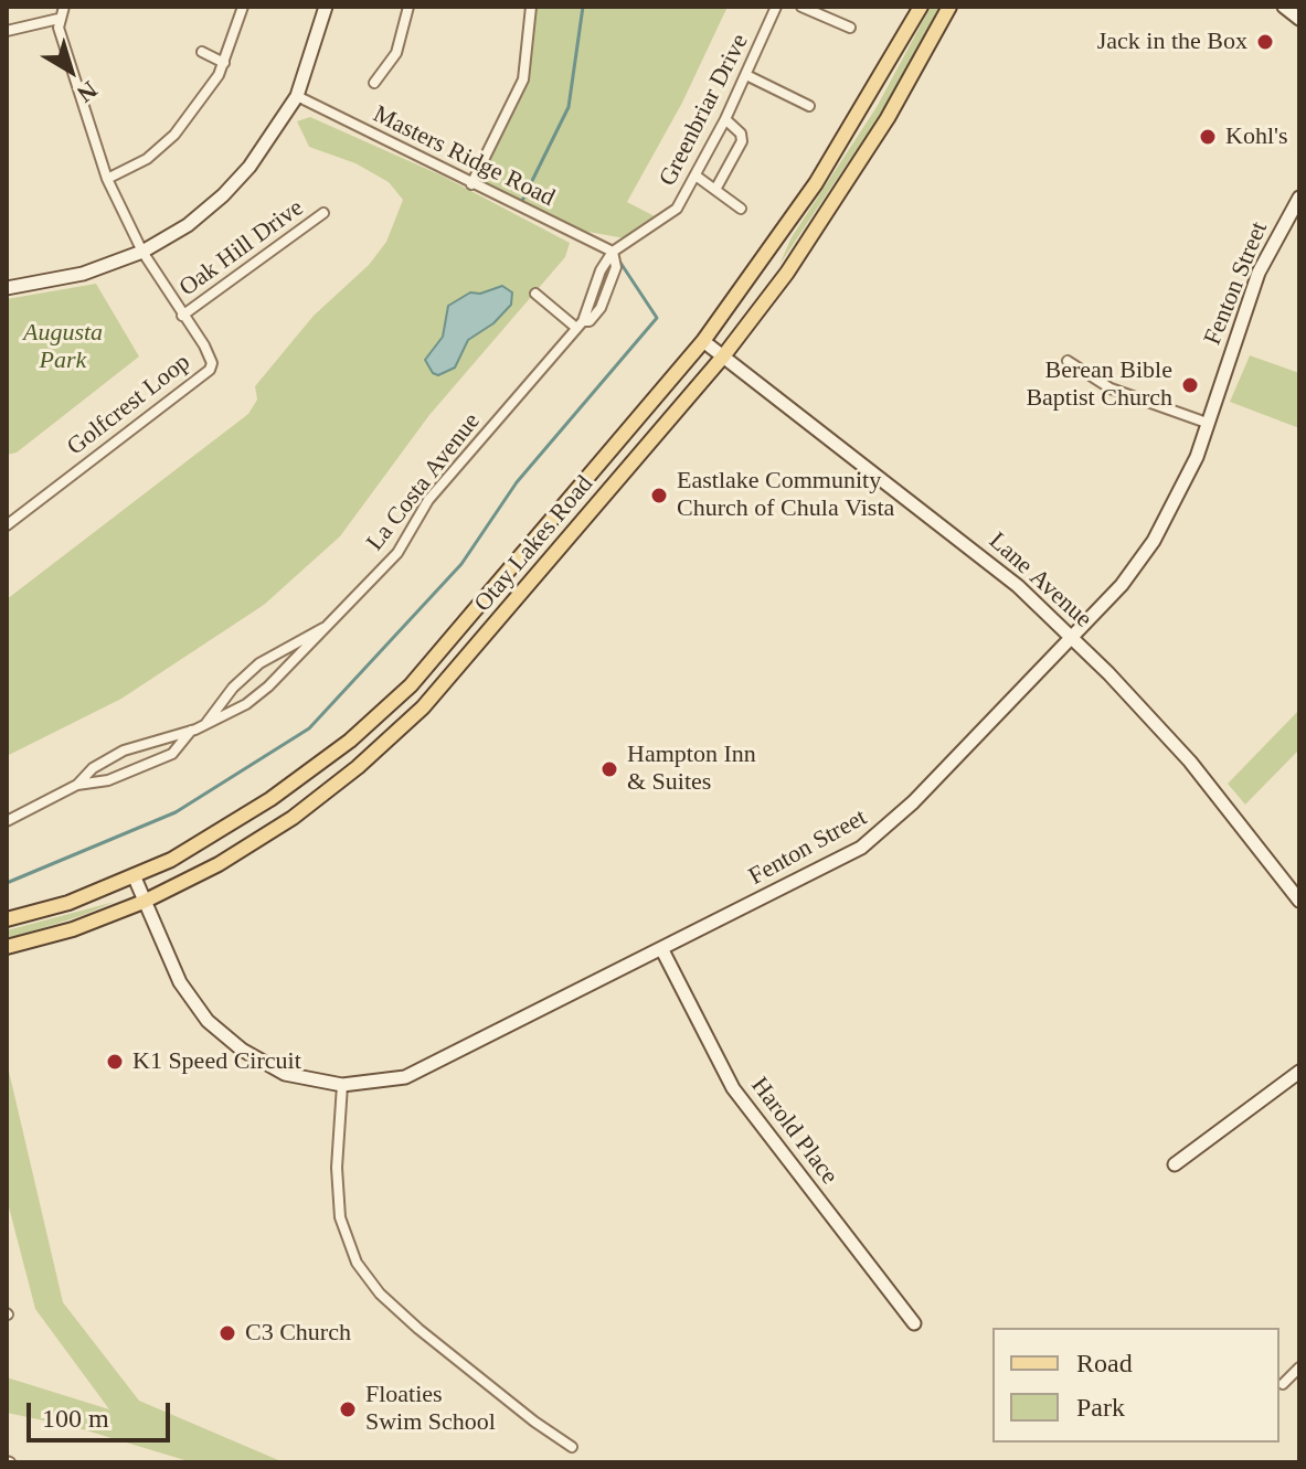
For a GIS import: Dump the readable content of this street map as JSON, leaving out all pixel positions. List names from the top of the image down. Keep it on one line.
{"streets":{"main road":["Otay Lakes Road"],"street":["Greenbriar Drive","Masters Ridge Road","Oak Hill Drive","Fenton Street","Golfcrest Loop","La Costa Avenue","Lane Avenue","Harold Place"]},"crossings":[["Greenbriar Drive","Masters Ridge Road"],["Greenbriar Drive","La Costa Avenue"],["Masters Ridge Road","La Costa Avenue"],["Oak Hill Drive","Golfcrest Loop"],["Fenton Street","Otay Lakes Road"],["Fenton Street","Lane Avenue"],["Fenton Street","Harold Place"],["Otay Lakes Road","Lane Avenue"]],"parks":["Augusta Park"],"places":["Jack in the Box","Kohl's","Berean Bible Baptist Church","Eastlake Community Church of Chula Vista","Hampton Inn & Suites","K1 Speed Circuit","C3 Church","Floaties Swim School"],"legend":["Road","Park"],"scale_bar":"100 m","north":"bottom right"}
